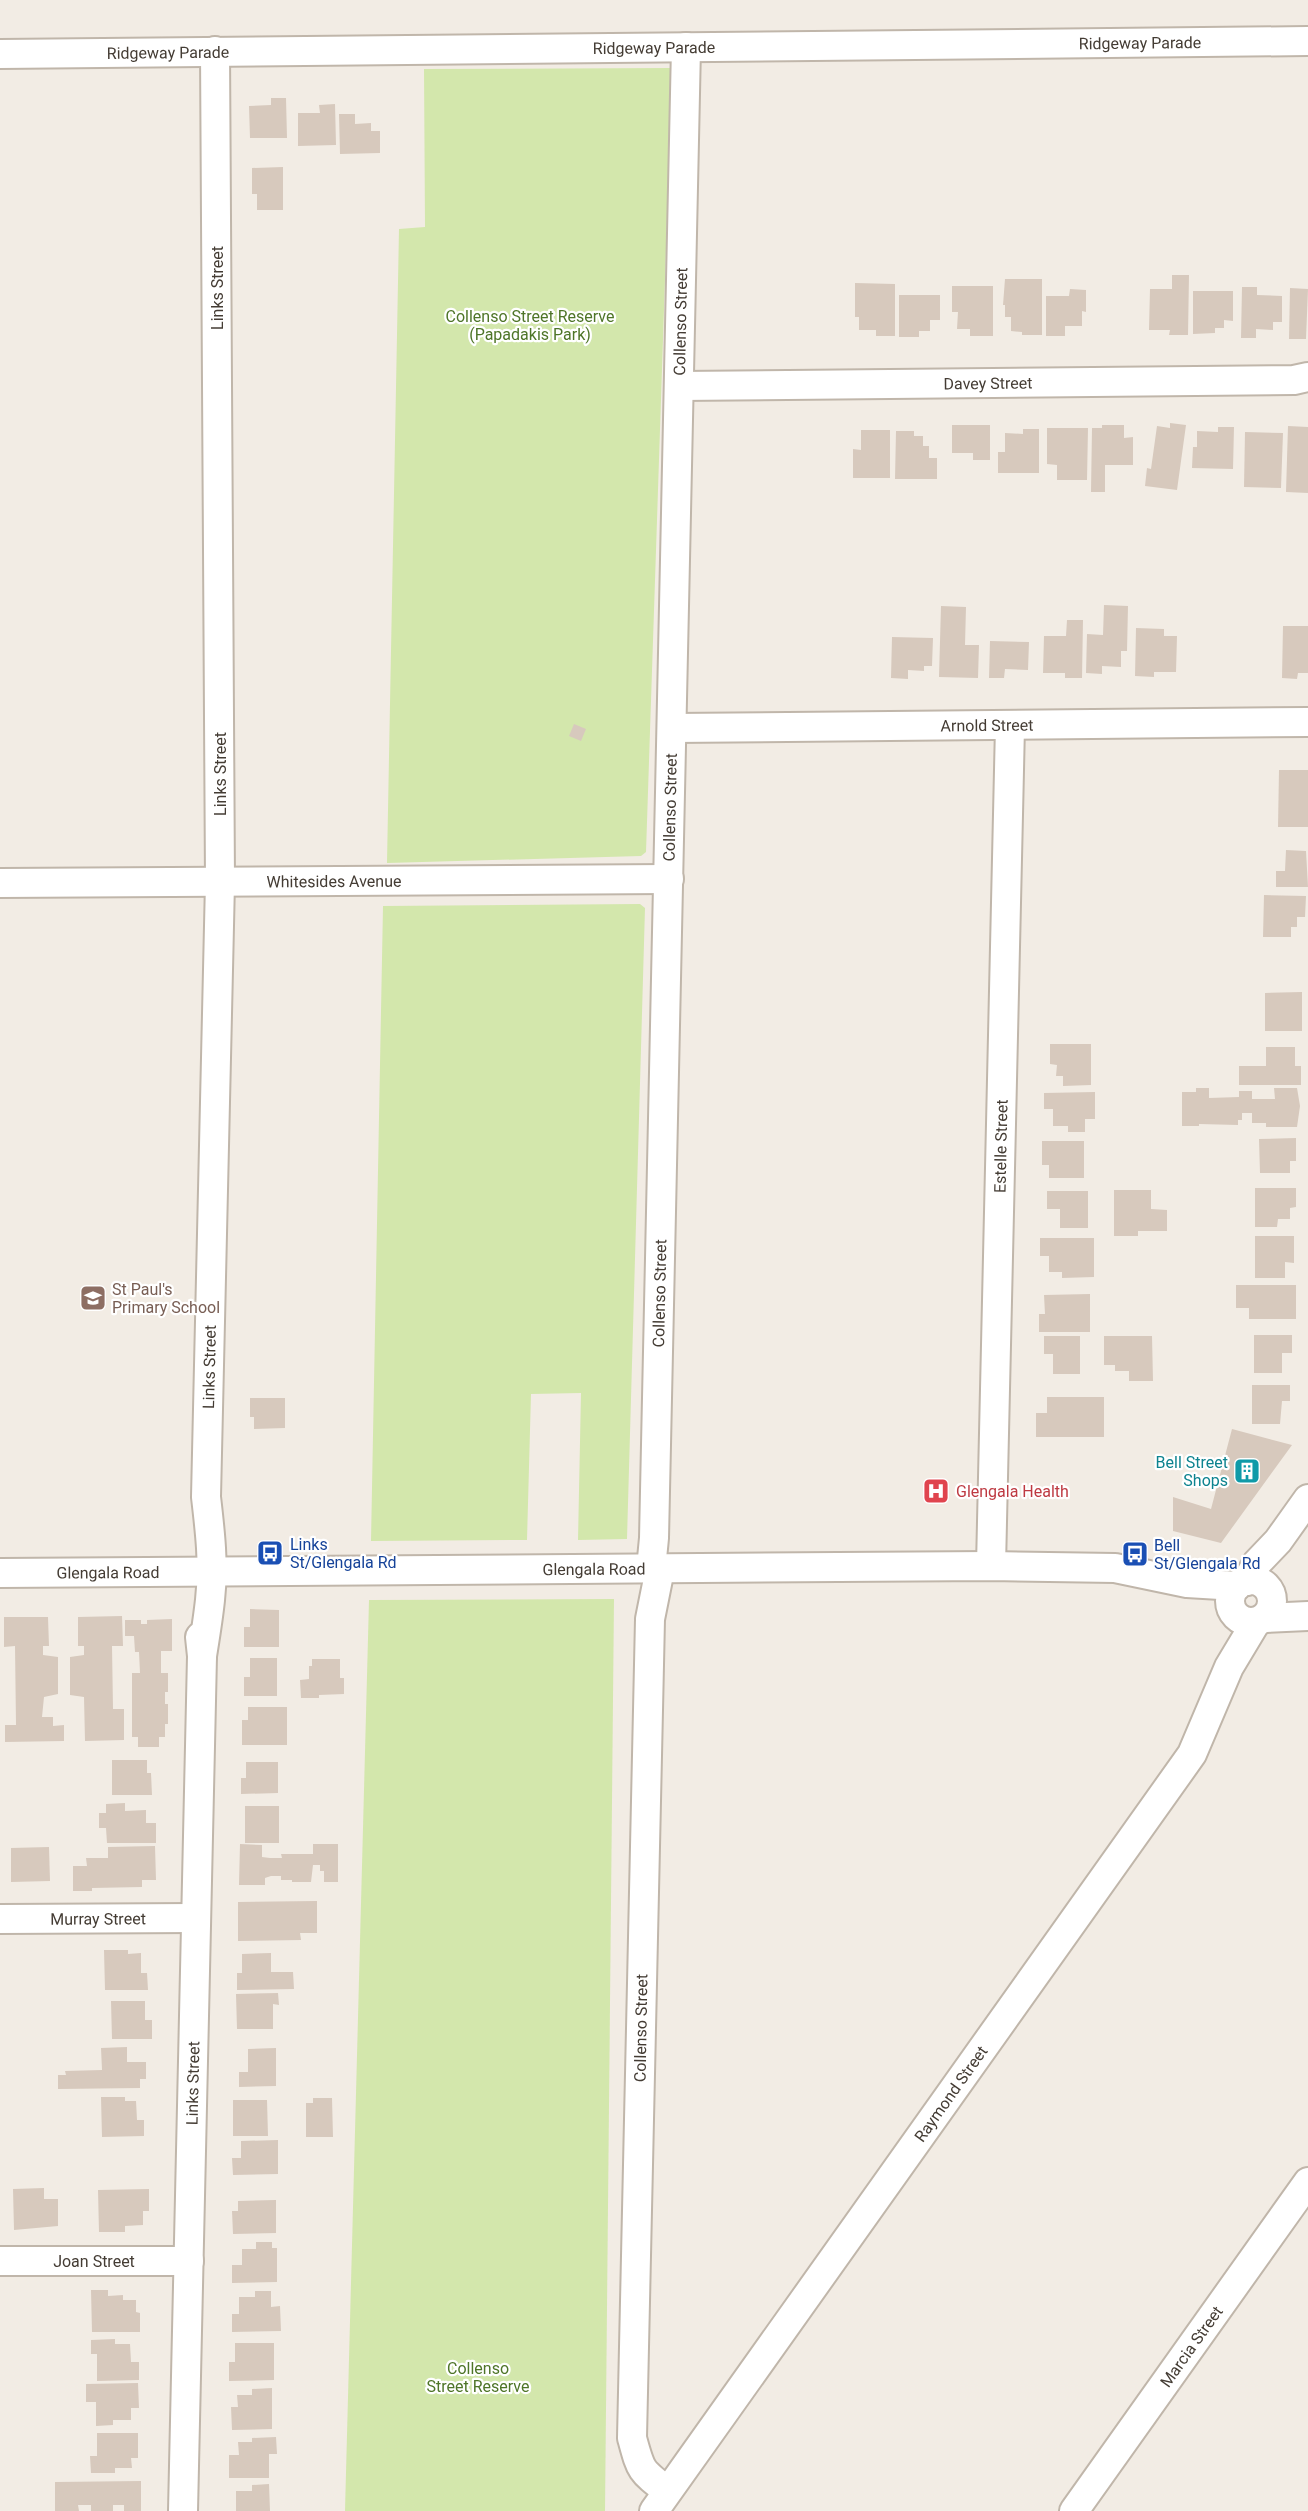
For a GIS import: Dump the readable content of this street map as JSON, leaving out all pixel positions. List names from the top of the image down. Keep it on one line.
{"streets":{"street":["Ridgeway Parade","Links Street","Collenso Street","Davey Street","Arnold Street","Whitesides Avenue","Estelle Street","Glengala Road","Murray Street","Raymond Street","Joan Street","Marcia Street"]},"crossings":[["Ridgeway Parade","Links Street"],["Ridgeway Parade","Collenso Street"],["Links Street","Whitesides Avenue"],["Links Street","Glengala Road"],["Links Street","Murray Street"],["Links Street","Joan Street"],["Collenso Street","Davey Street"],["Collenso Street","Arnold Street"],["Collenso Street","Whitesides Avenue"],["Collenso Street","Glengala Road"],["Collenso Street","Raymond Street"],["Arnold Street","Estelle Street"],["Estelle Street","Glengala Road"],["Glengala Road","Raymond Street"]],"parks":["Collenso Street Reserve (Papadakis Park)","Collenso Street Reserve"],"places":{"school or university":["St Paul's Primary School"],"building":["Bell Street Shops"],"hospital":["Glengala Health"],"bus stop":["Links St/Glengala Rd","Bell St/Glengala Rd"]}}
